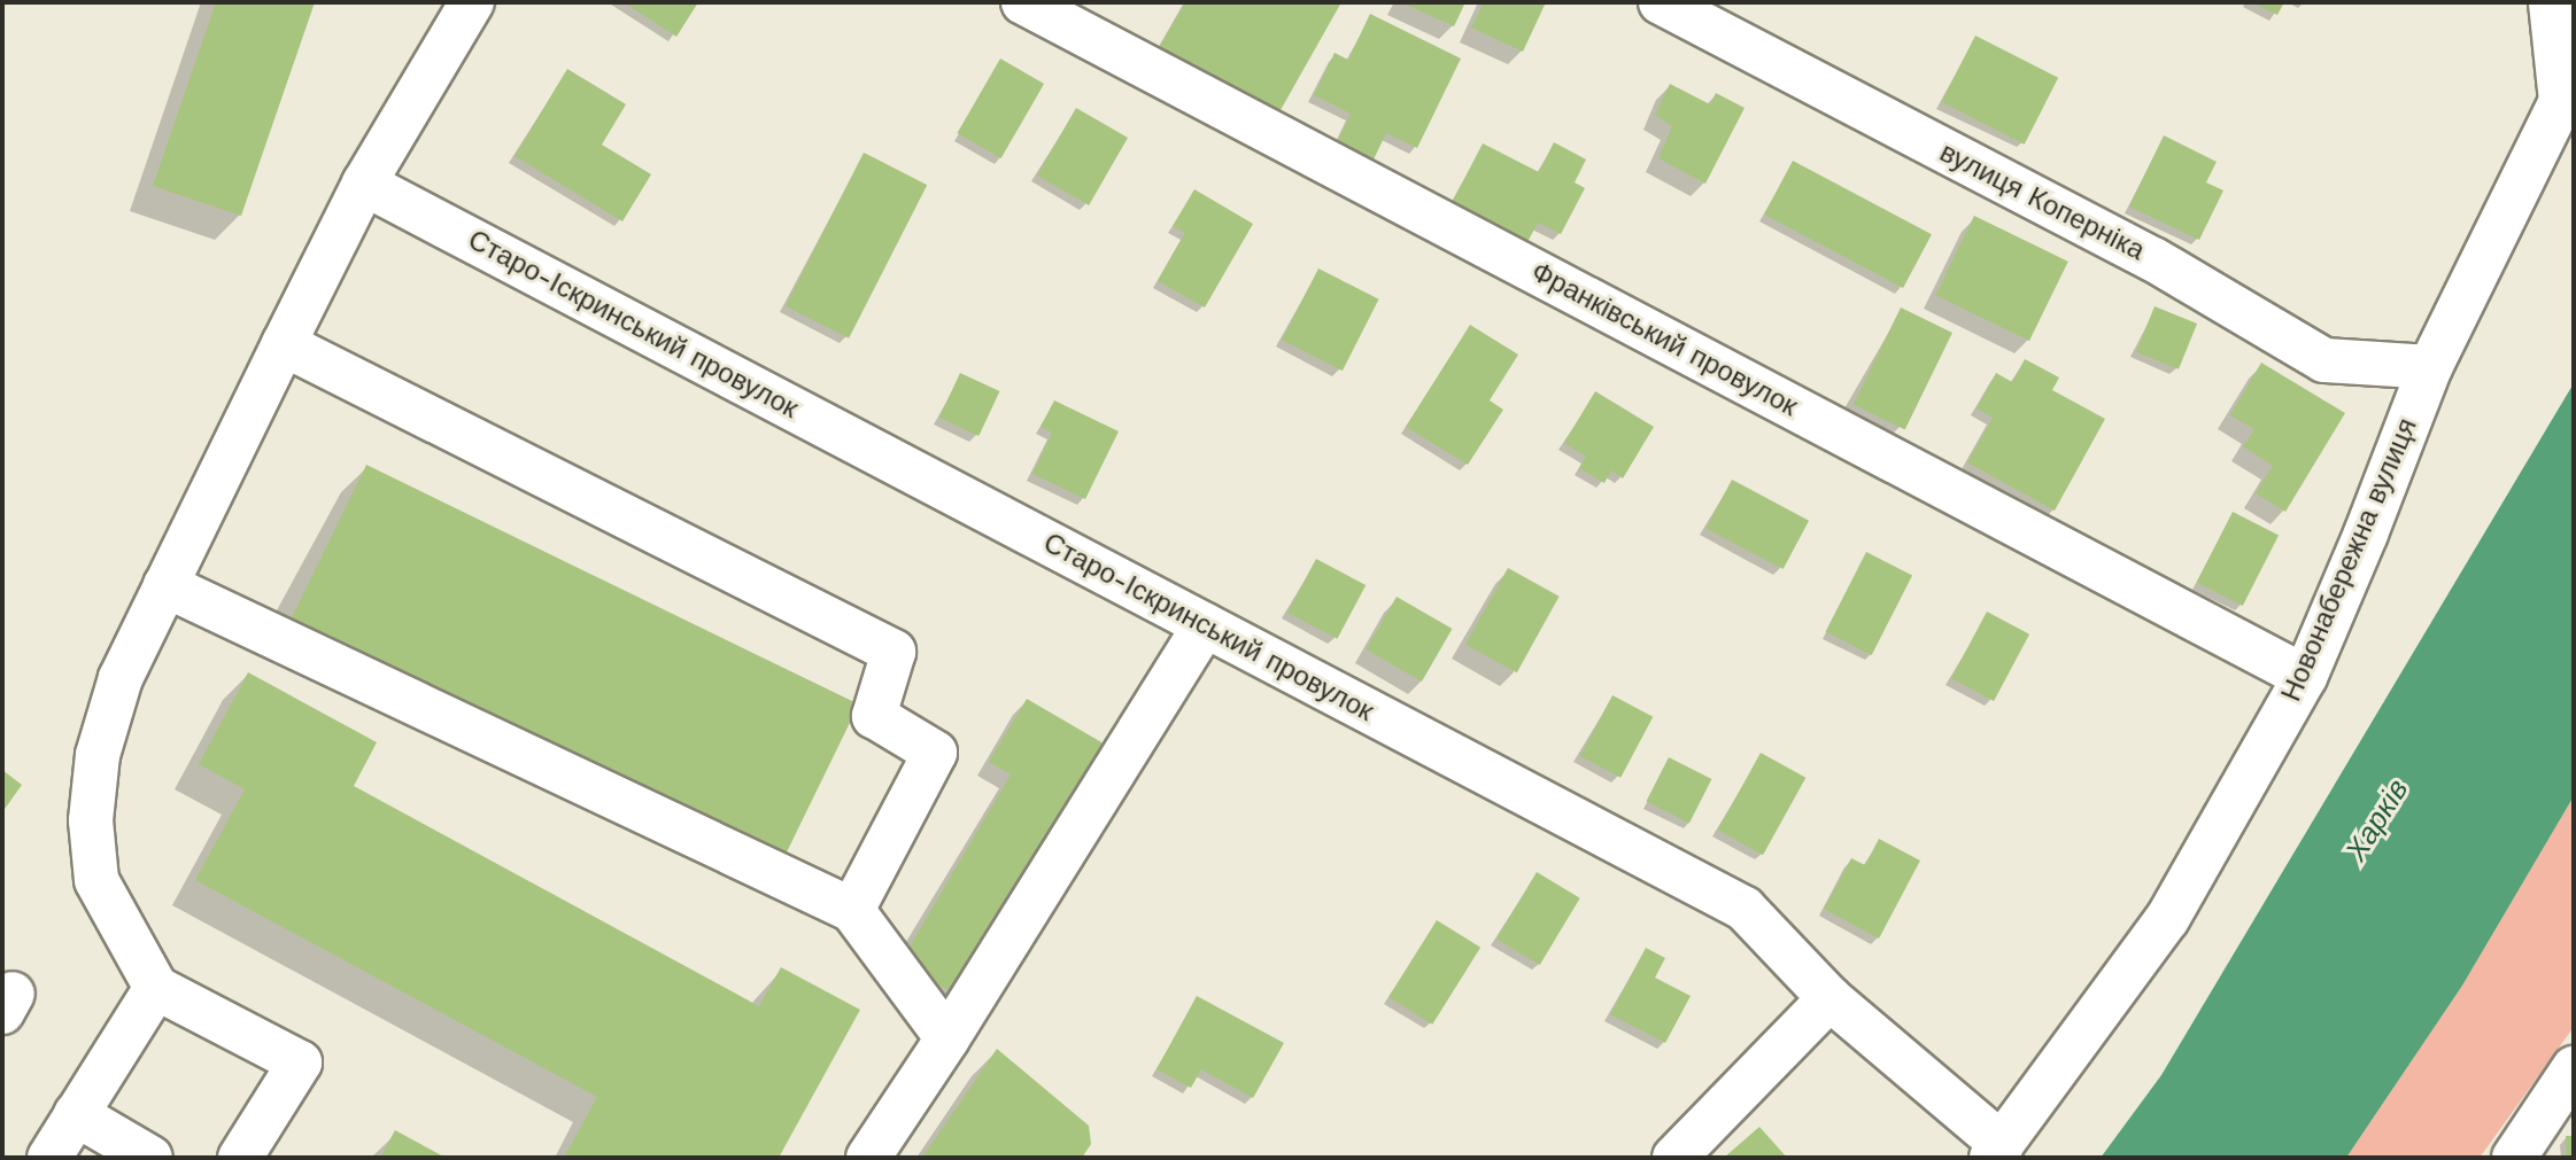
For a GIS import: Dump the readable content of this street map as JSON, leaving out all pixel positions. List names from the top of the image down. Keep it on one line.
{"streets":{"street":["вулиця Коперніка","Старо-Іскринський провулок","Франківський провулок","Новонабережна вулиця"]},"crossings":[["вулиця Коперніка","Новонабережна вулиця"],["Старо-Іскринський провулок","Новонабережна вулиця"],["Франківський провулок","Новонабережна вулиця"]],"water":["Харків"]}
